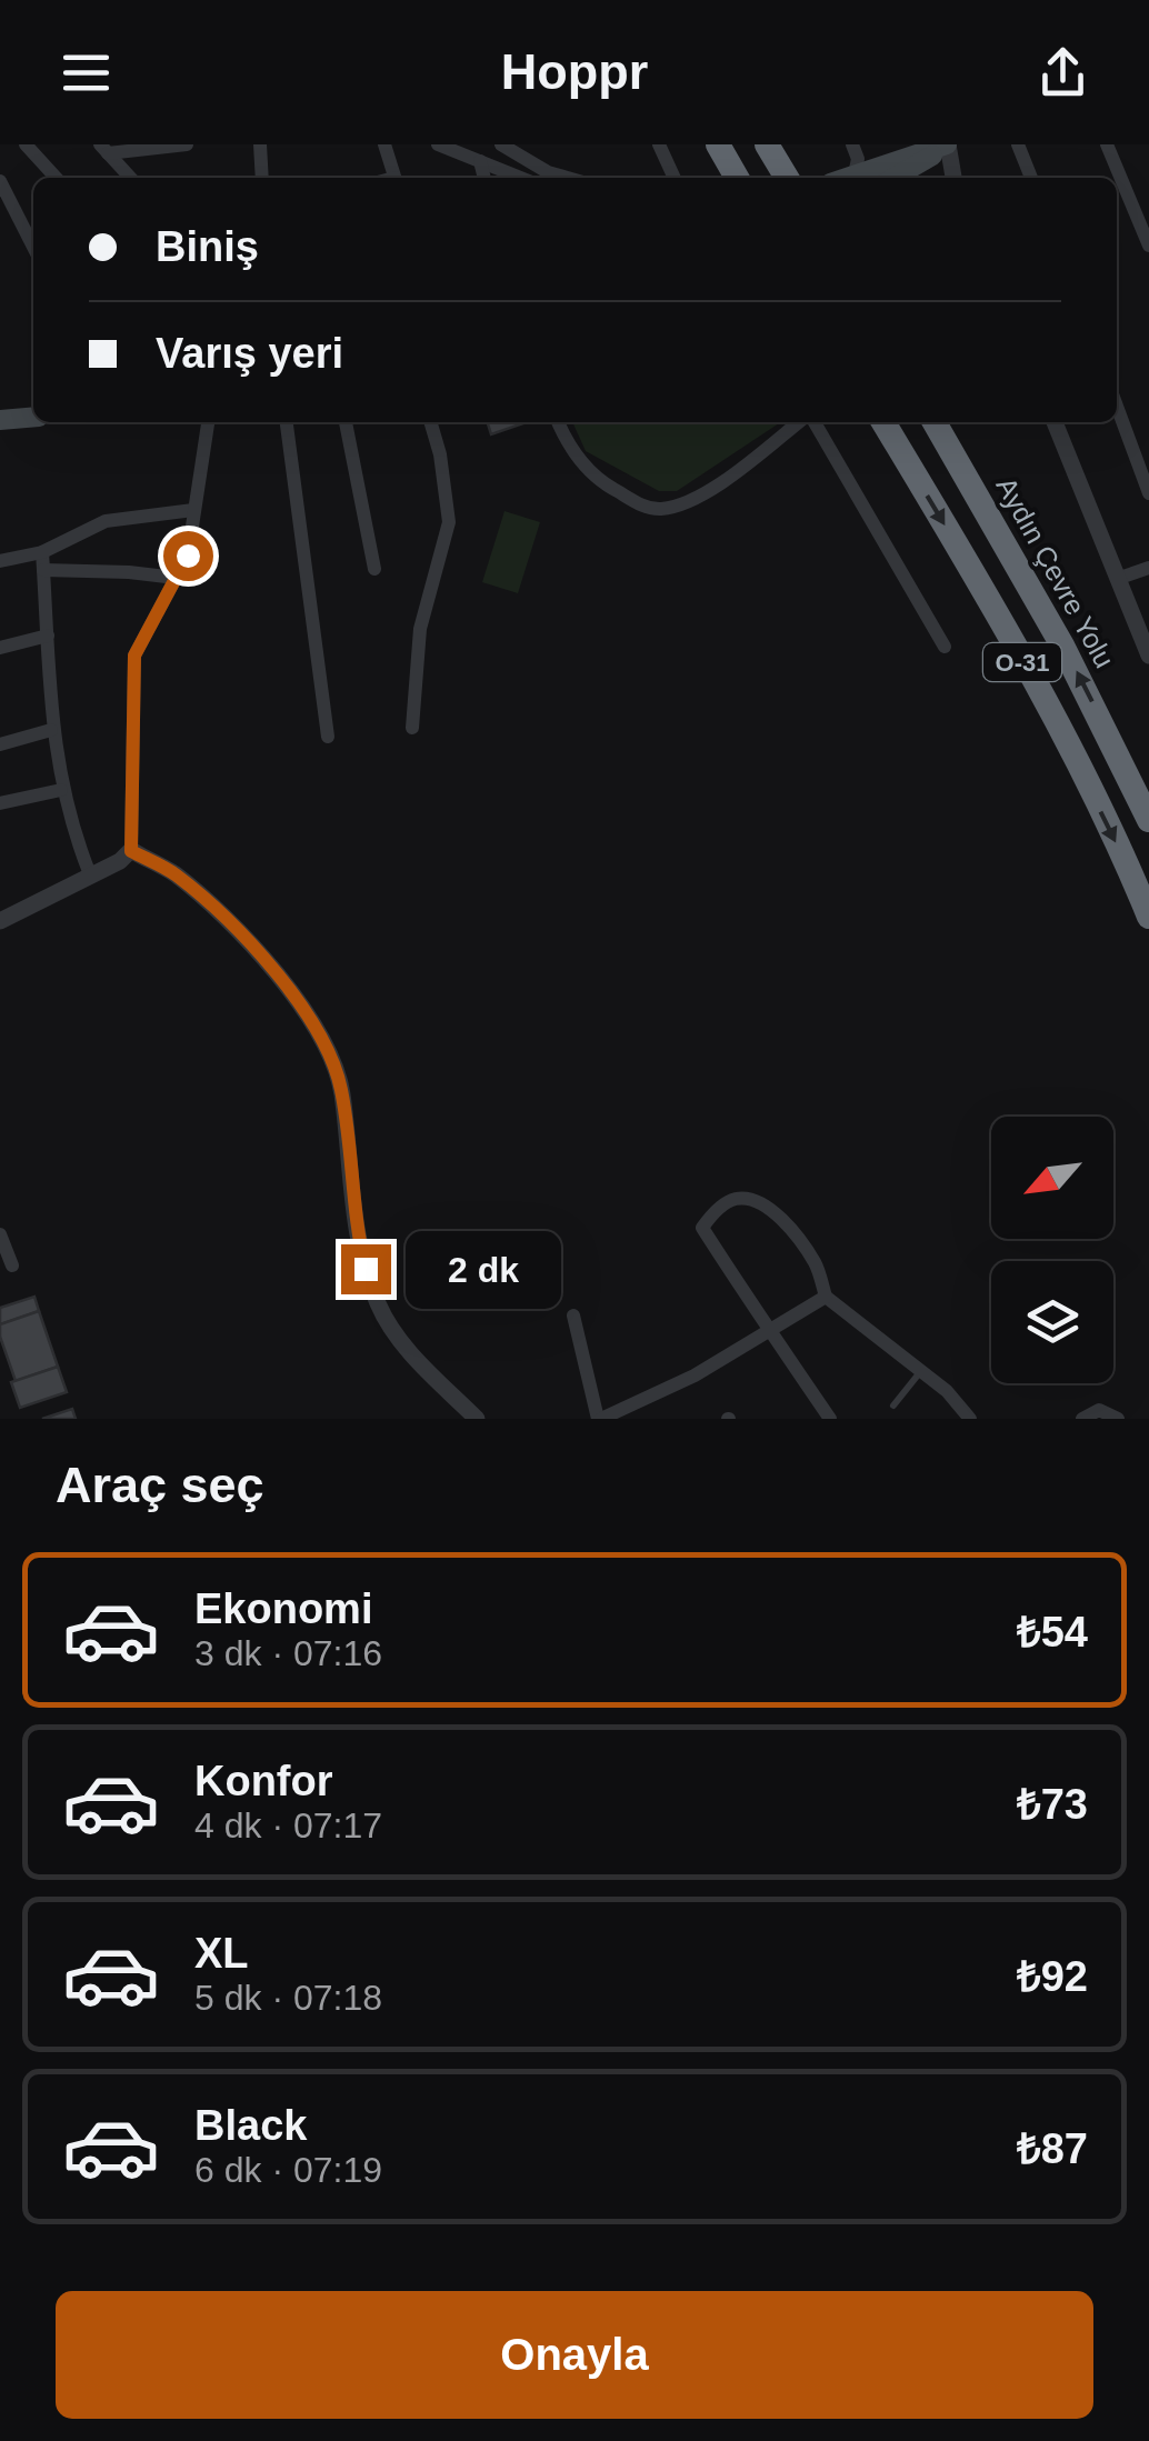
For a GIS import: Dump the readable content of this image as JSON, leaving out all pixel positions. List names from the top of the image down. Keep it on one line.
{"streets":{"highway":["Aydın Çevre Yolu","O-31"]},"north":"bottom left","page":{"header":"Hoppr","banner":["Biniş","Varış yeri"],"bubble":"2 dk","heading":"Araç seç","list":[{"name":"Ekonomi","note":"3 dk · 07:16","value":"₺54"},{"name":"Konfor","note":"4 dk · 07:17","value":"₺73"},{"name":"XL","note":"5 dk · 07:18","value":"₺92"},{"name":"Black","note":"6 dk · 07:19","value":"₺87"}],"buttons":"Onayla"}}
